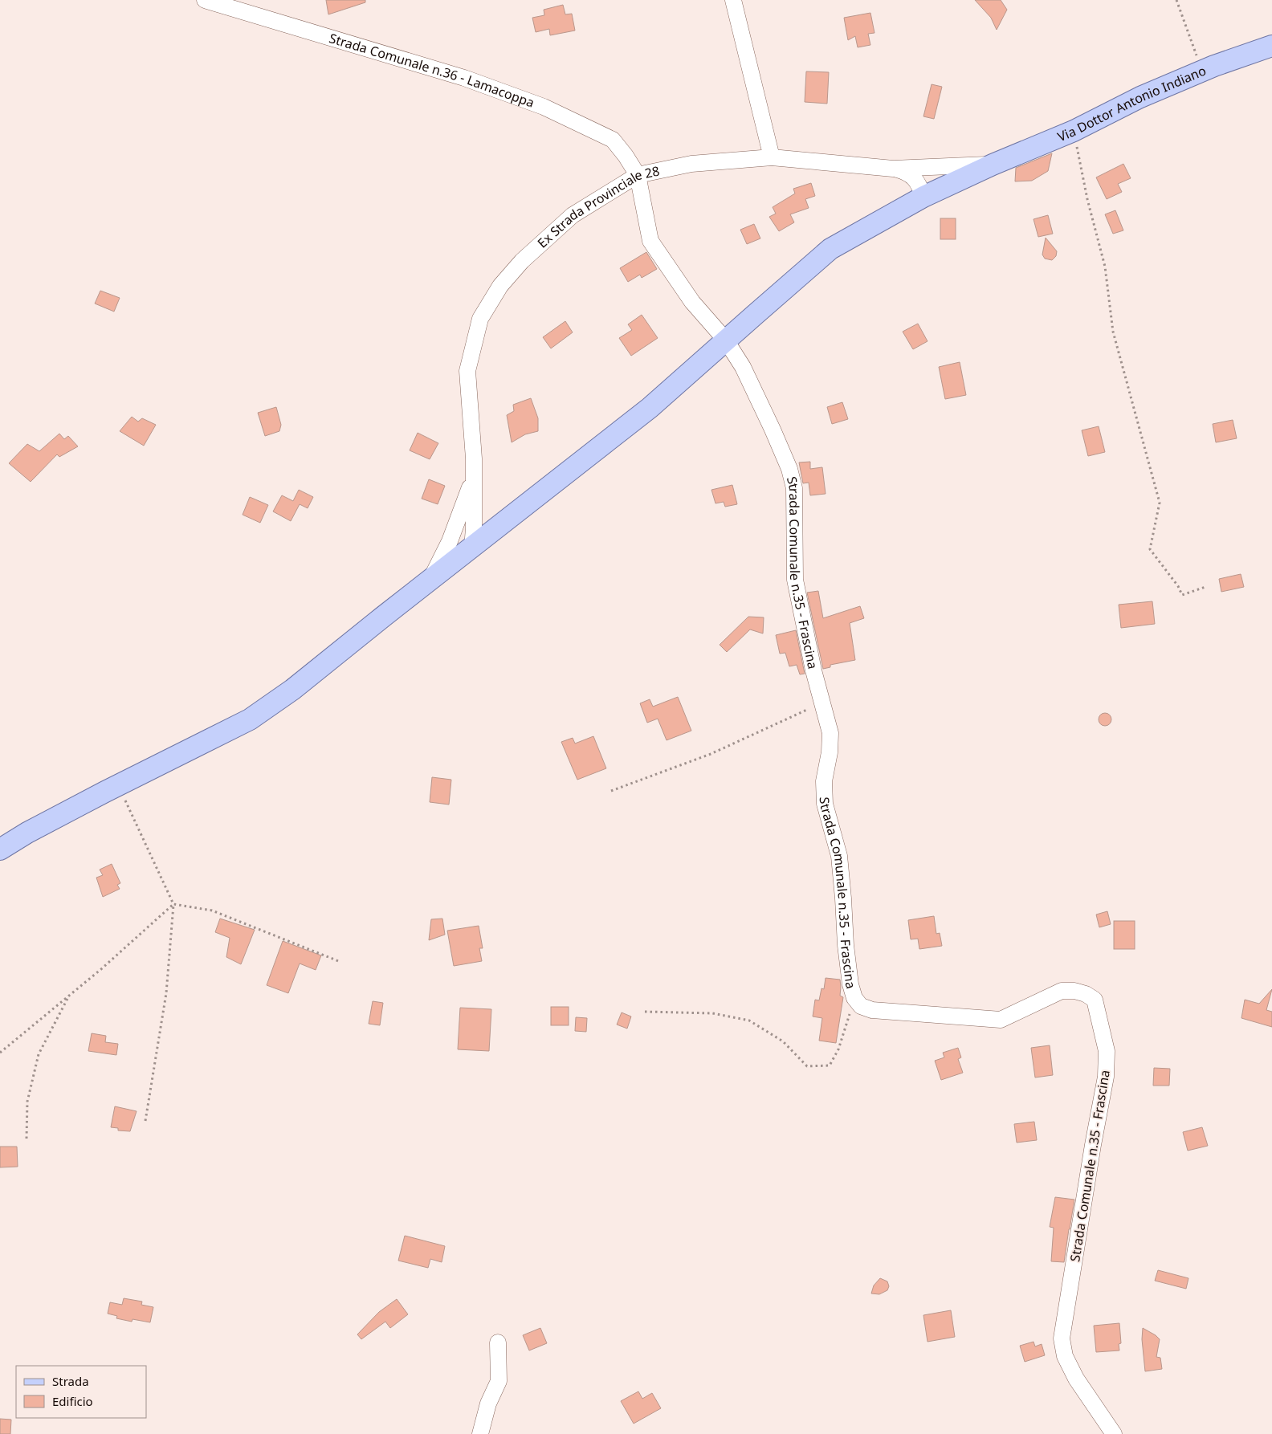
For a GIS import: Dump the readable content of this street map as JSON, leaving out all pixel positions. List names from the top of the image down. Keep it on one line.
{"streets":{"main road":["Via Dottor Antonio Indiano"],"street":["Strada Comunale n.36 - Lamacoppa","Ex Strada Provinciale 28","Strada Comunale n.35 - Frascina"]},"crossings":[["Strada Comunale n.36 - Lamacoppa","Ex Strada Provinciale 28"],["Strada Comunale n.36 - Lamacoppa","Strada Comunale n.35 - Frascina"],["Via Dottor Antonio Indiano","Ex Strada Provinciale 28"],["Via Dottor Antonio Indiano","Strada Comunale n.35 - Frascina"],["Ex Strada Provinciale 28","Strada Comunale n.35 - Frascina"]],"legend":["Strada","Edificio"]}
